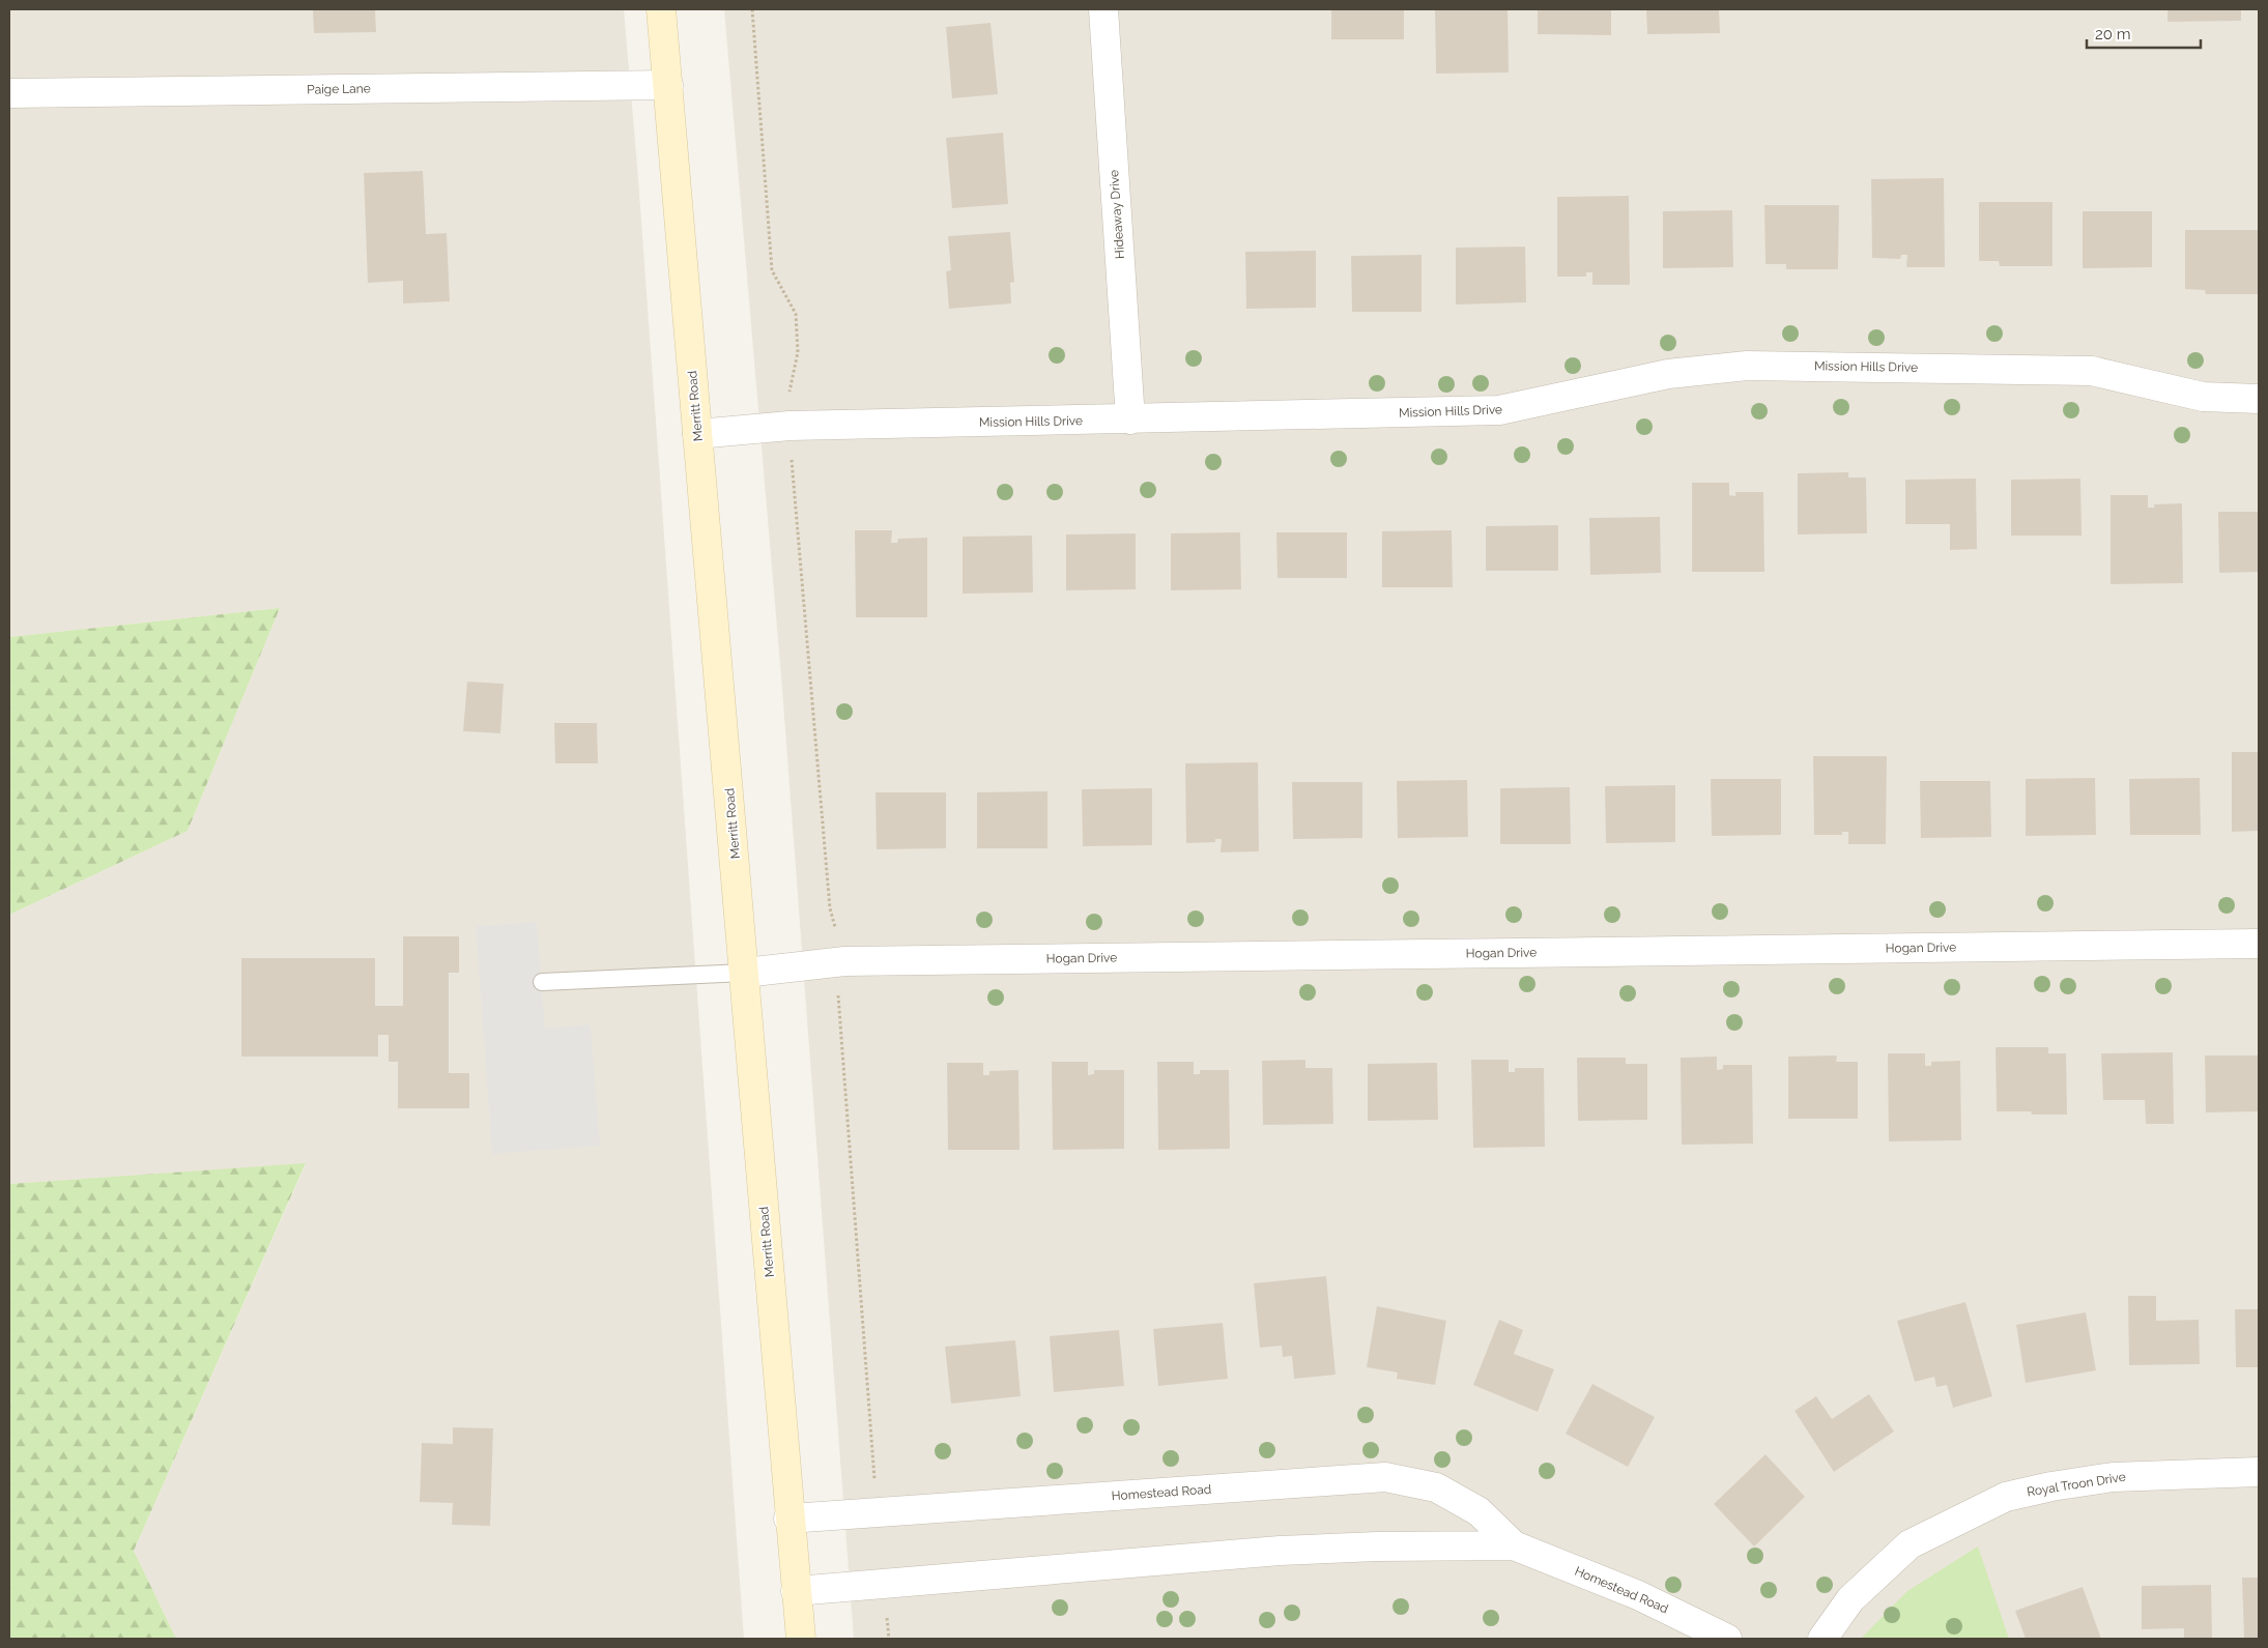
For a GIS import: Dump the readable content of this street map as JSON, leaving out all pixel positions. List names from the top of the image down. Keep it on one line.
{"streets":{"street":["Paige Lane","Hideaway Drive","Mission Hills Drive","Merritt Road","Hogan Drive","Royal Troon Drive","Homestead Road"]},"crossings":[["Paige Lane","Merritt Road"],["Hideaway Drive","Mission Hills Drive"],["Mission Hills Drive","Merritt Road"],["Merritt Road","Hogan Drive"],["Merritt Road","Homestead Road"]],"scale_bar":"20 m"}
